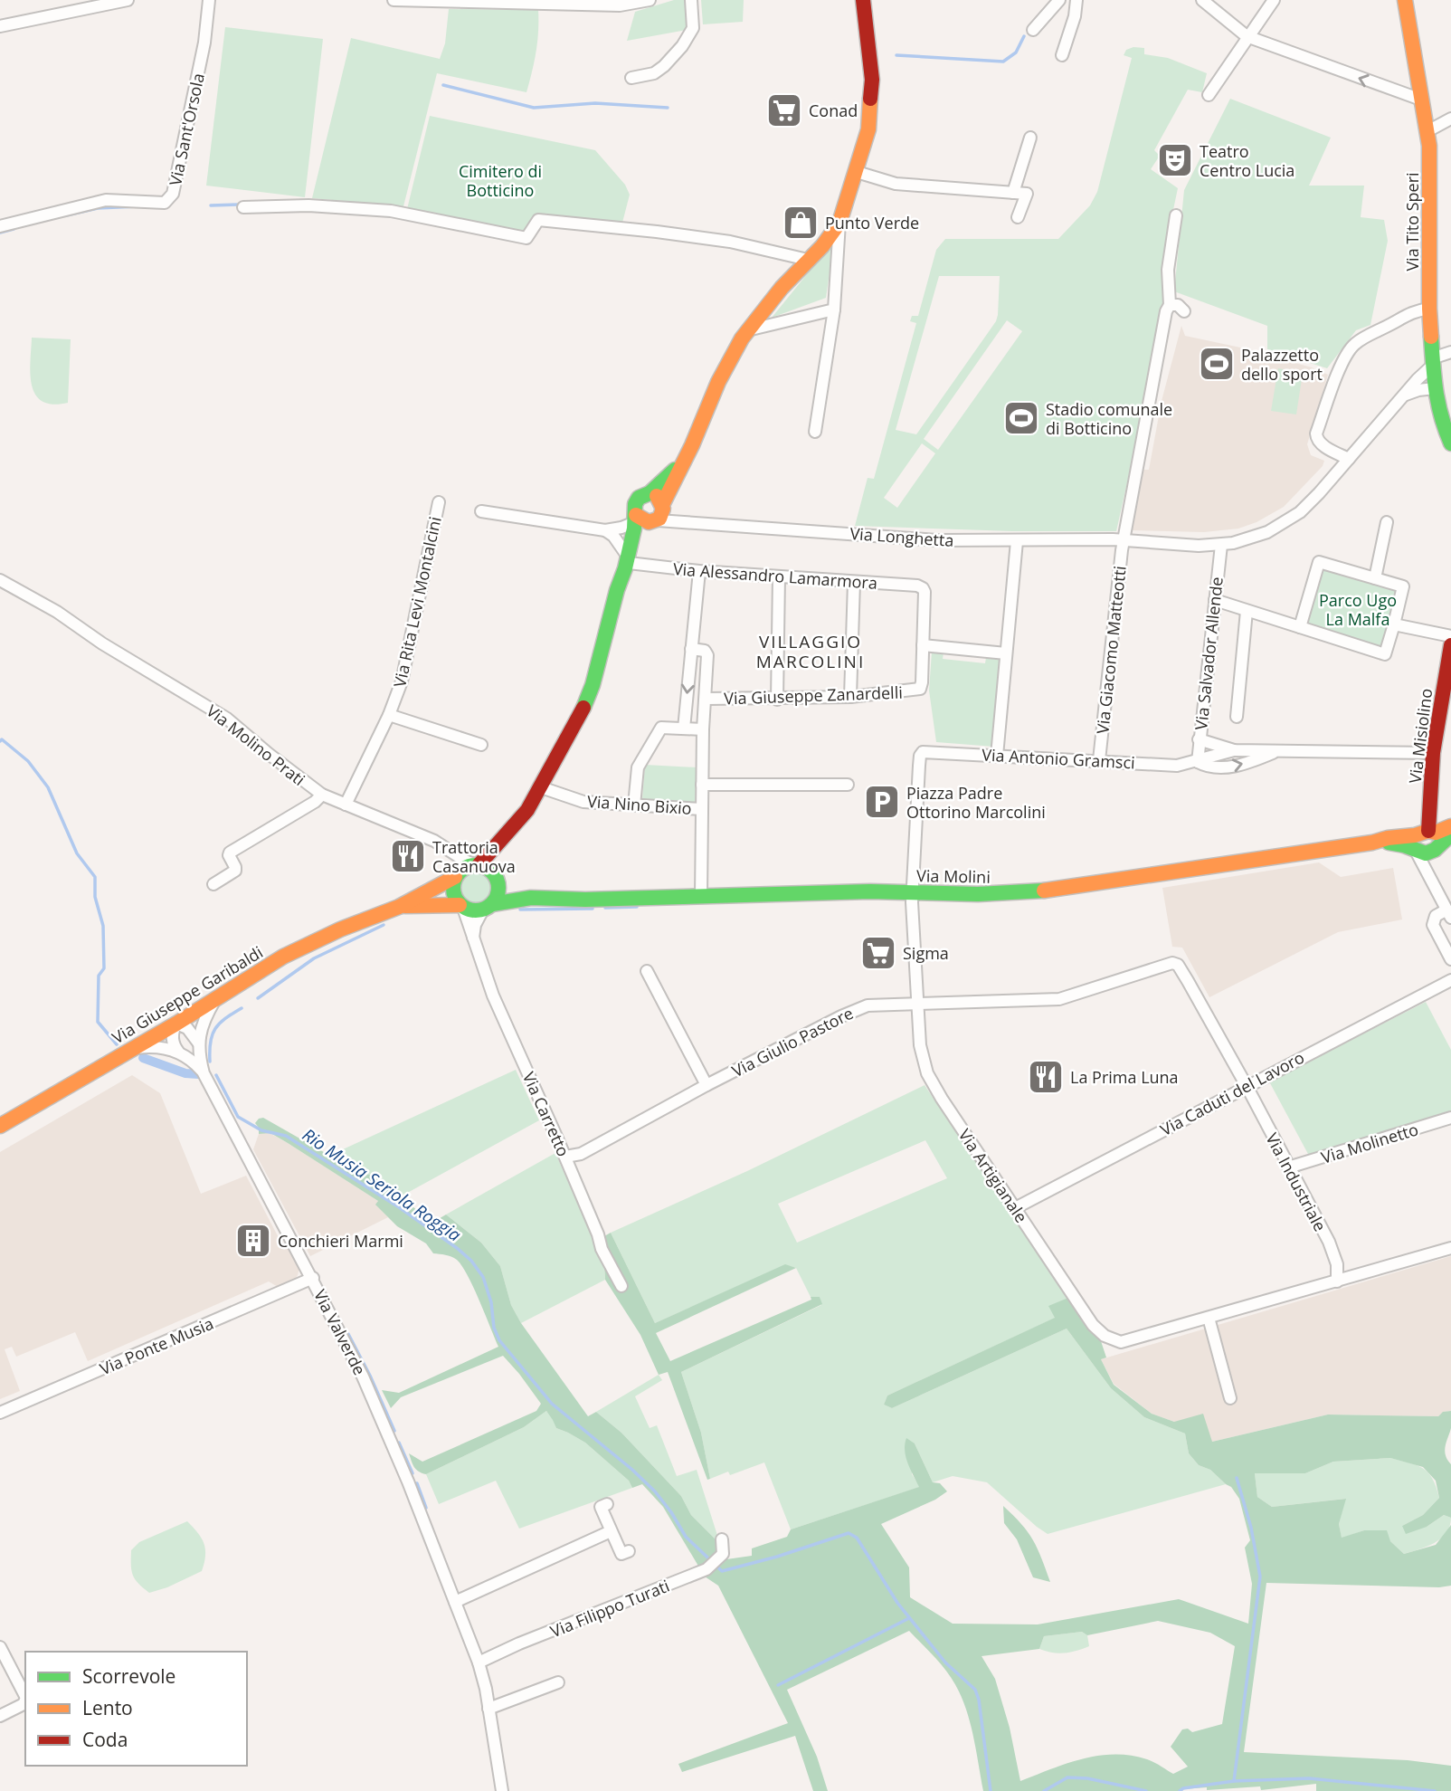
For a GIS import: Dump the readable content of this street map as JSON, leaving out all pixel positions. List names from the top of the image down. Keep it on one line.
{"streets":{"street":["Via Sant'Orsola","Via Tito Speri","Via Longhetta","Via Alessandro Lamarmora","Via Rita Levi Montalcini","Via Giacomo Matteotti","Via Salvador Allende","Via Giuseppe Zanardelli","Via Misiolino","Via Molino Prati","Via Antonio Gramsci","Via Nino Bixio","Via Molini","Via Giuseppe Garibaldi","Via Giulio Pastore","Via Caduti del Lavoro","Via Carretto","Via Molinetto","Via Artigianale","Via Industriale","Via Valverde","Via Ponte Musia","Via Filippo Turati"]},"crossings":[["Via Tito Speri","Via Longhetta"],["Via Longhetta","Via Giacomo Matteotti"],["Via Longhetta","Via Salvador Allende"],["Via Alessandro Lamarmora","Via Giuseppe Zanardelli"],["Via Rita Levi Montalcini","Via Molino Prati"],["Via Giacomo Matteotti","Via Antonio Gramsci"],["Via Salvador Allende","Via Antonio Gramsci"],["Via Misiolino","Via Antonio Gramsci"],["Via Misiolino","Via Molini"],["Via Molino Prati","Via Molini"],["Via Molino Prati","Via Giuseppe Garibaldi"],["Via Molino Prati","Via Carretto"],["Via Antonio Gramsci","Via Artigianale"],["Via Molini","Via Giuseppe Garibaldi"],["Via Molini","Via Carretto"],["Via Molini","Via Artigianale"],["Via Giuseppe Garibaldi","Via Carretto"],["Via Giuseppe Garibaldi","Via Valverde"],["Via Giulio Pastore","Via Caduti del Lavoro"],["Via Giulio Pastore","Via Carretto"],["Via Giulio Pastore","Via Artigianale"],["Via Giulio Pastore","Via Industriale"],["Via Caduti del Lavoro","Via Artigianale"],["Via Caduti del Lavoro","Via Industriale"],["Via Molinetto","Via Industriale"],["Via Artigianale","Via Industriale"],["Via Valverde","Via Ponte Musia"],["Via Valverde","Via Filippo Turati"]],"districts":["VILLAGGIO MARCOLINI"],"water":["Rio Musia Seriola Roggia"],"parks":["Cimitero di Botticino","Parco Ugo La Malfa"],"places":{"supermarket":["Conad","Sigma"],"theatre":["Teatro Centro Lucia"],"shop":["Punto Verde"],"sports":["Palazzetto dello sport","Stadio comunale di Botticino"],"parking":["Piazza Padre Ottorino Marcolini"],"restaurant":["Trattoria Casanuova","La Prima Luna"],"building":["Conchieri Marmi"]},"legend":["Scorrevole","Lento","Coda"]}
